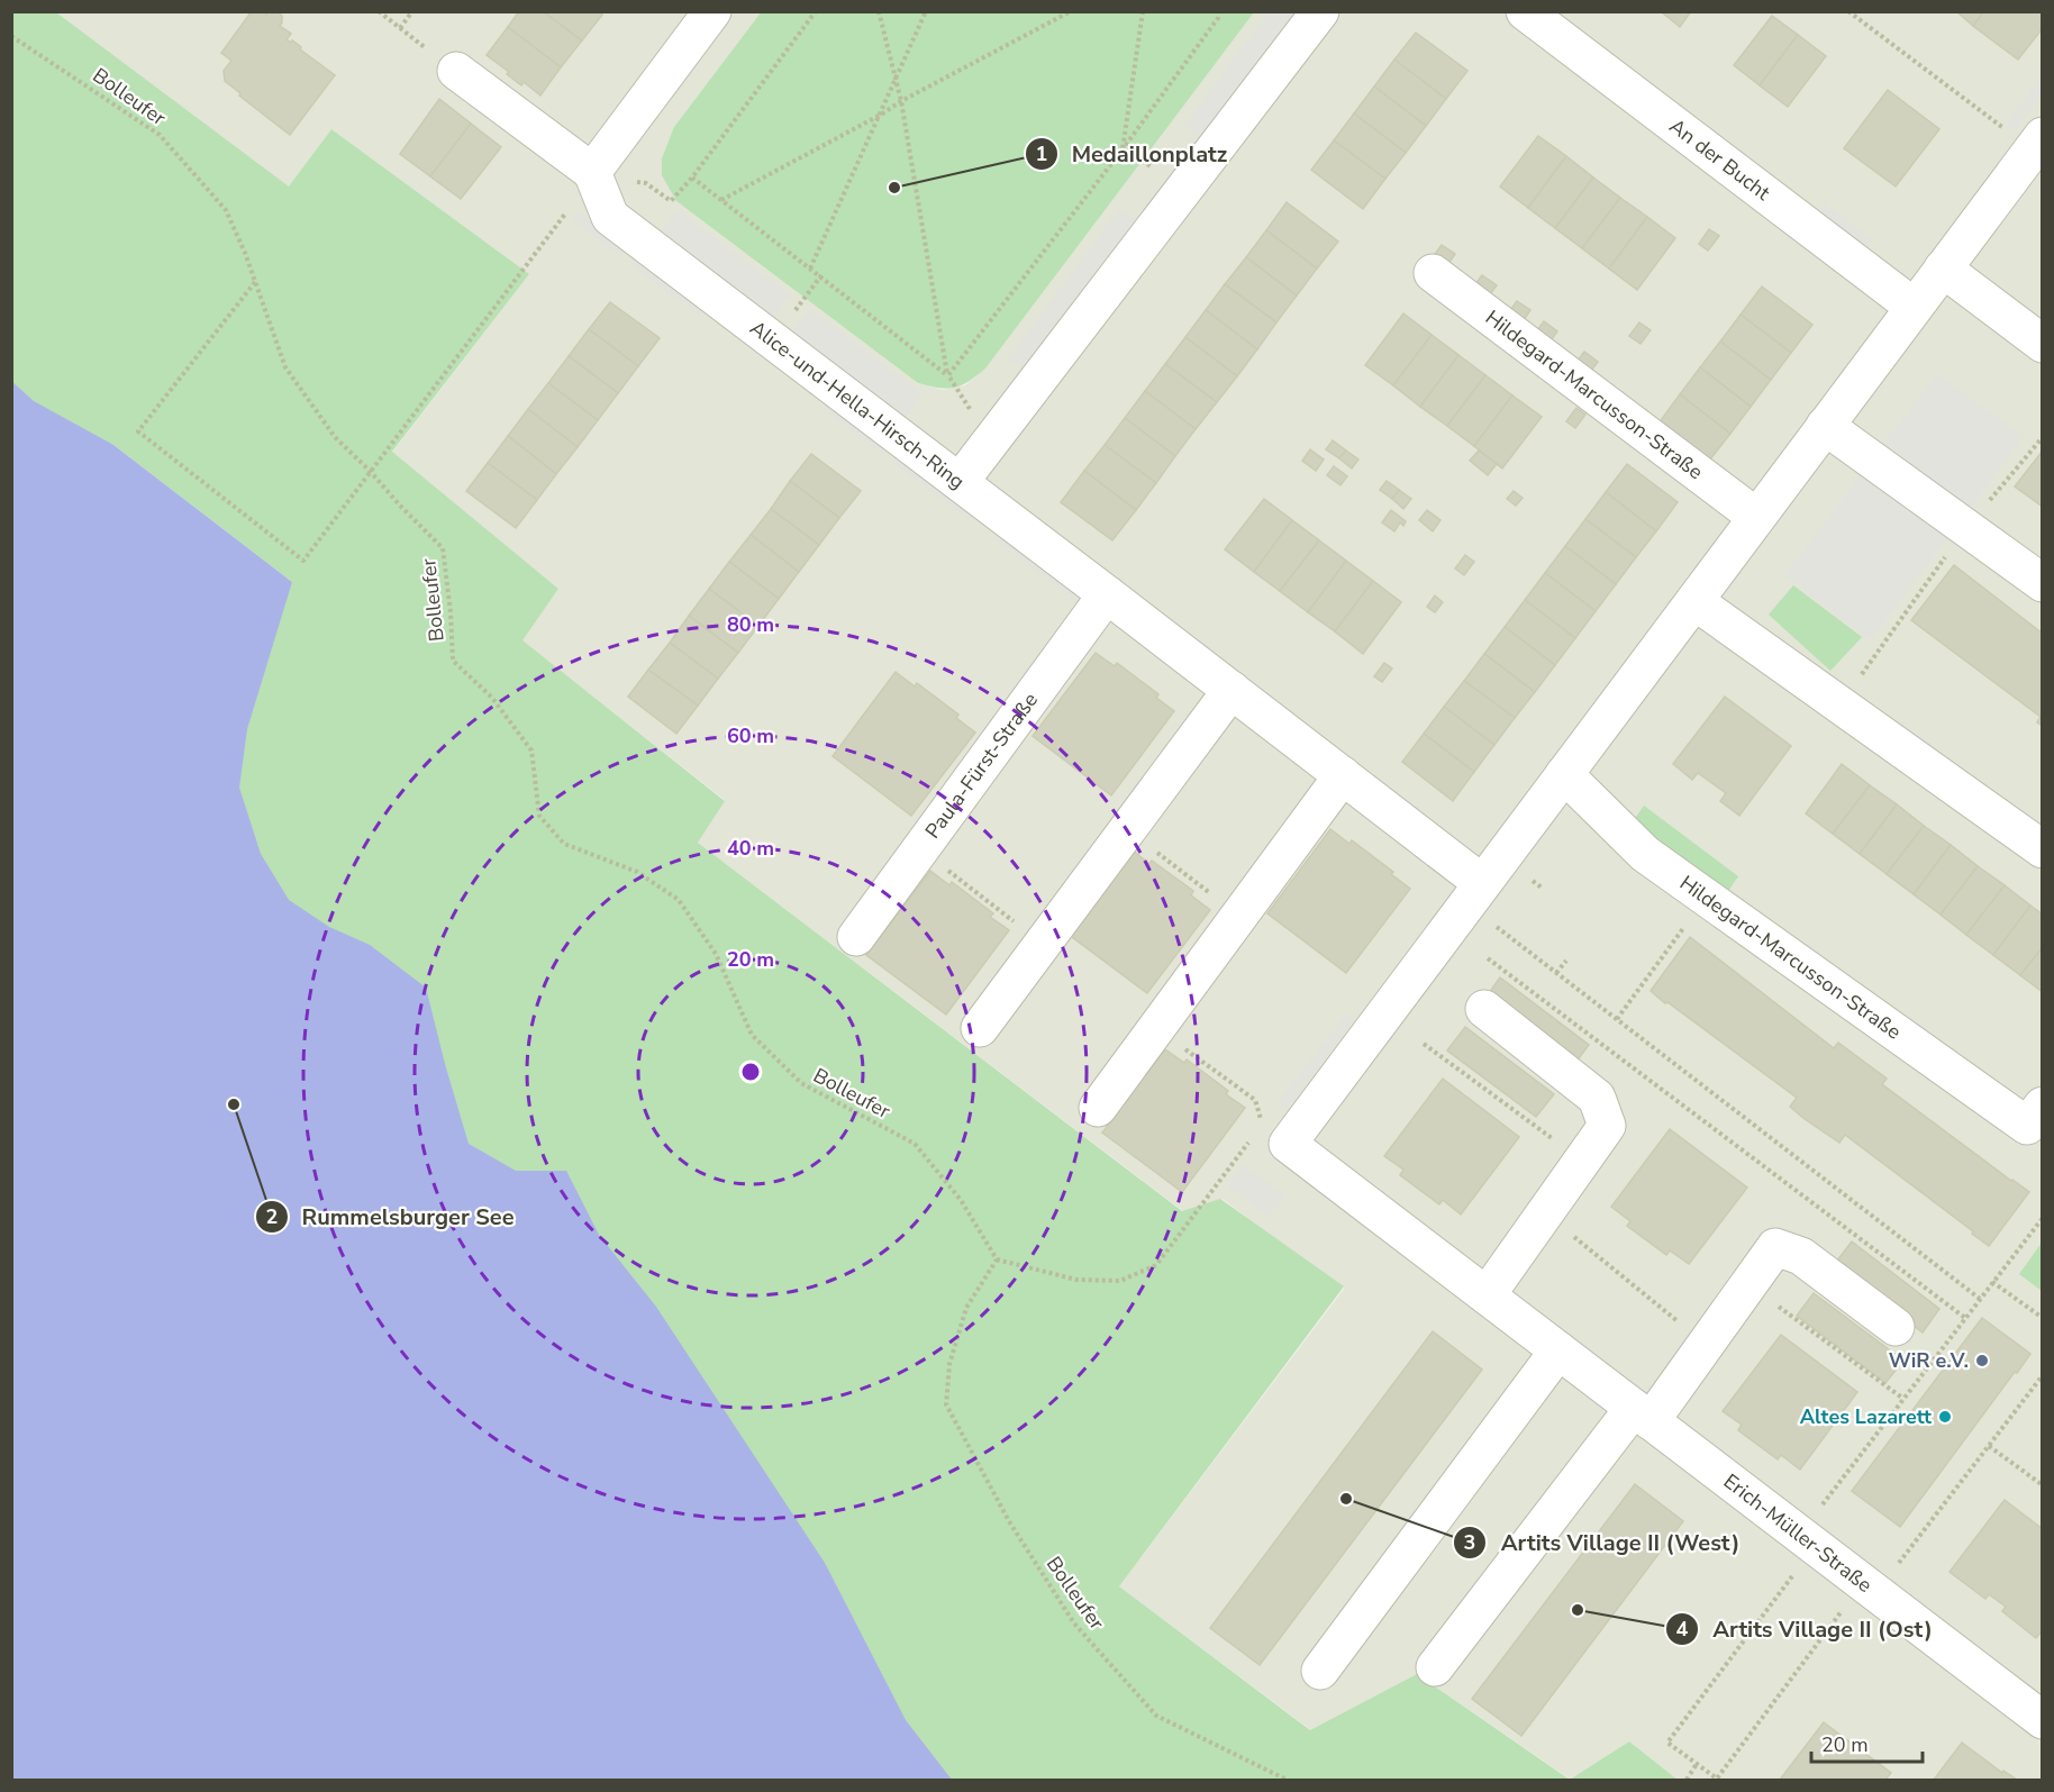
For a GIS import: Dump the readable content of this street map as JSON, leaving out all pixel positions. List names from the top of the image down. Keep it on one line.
{"streets":{"street":["An der Bucht","Alice-und-Hella-Hirsch-Ring","Hildegard-Marcusson-Straße","Paula-Fürst-Straße","Erich-Müller-Straße"],"path":["Bolleufer"]},"places":["Medaillonplatz","Rummelsburger See","WiR e.V.","Altes Lazarett","Artits Village II (West)","Artits Village II (Ost)"],"scale_bar":"20 m","rings":["80 m","60 m","40 m","20 m"]}
